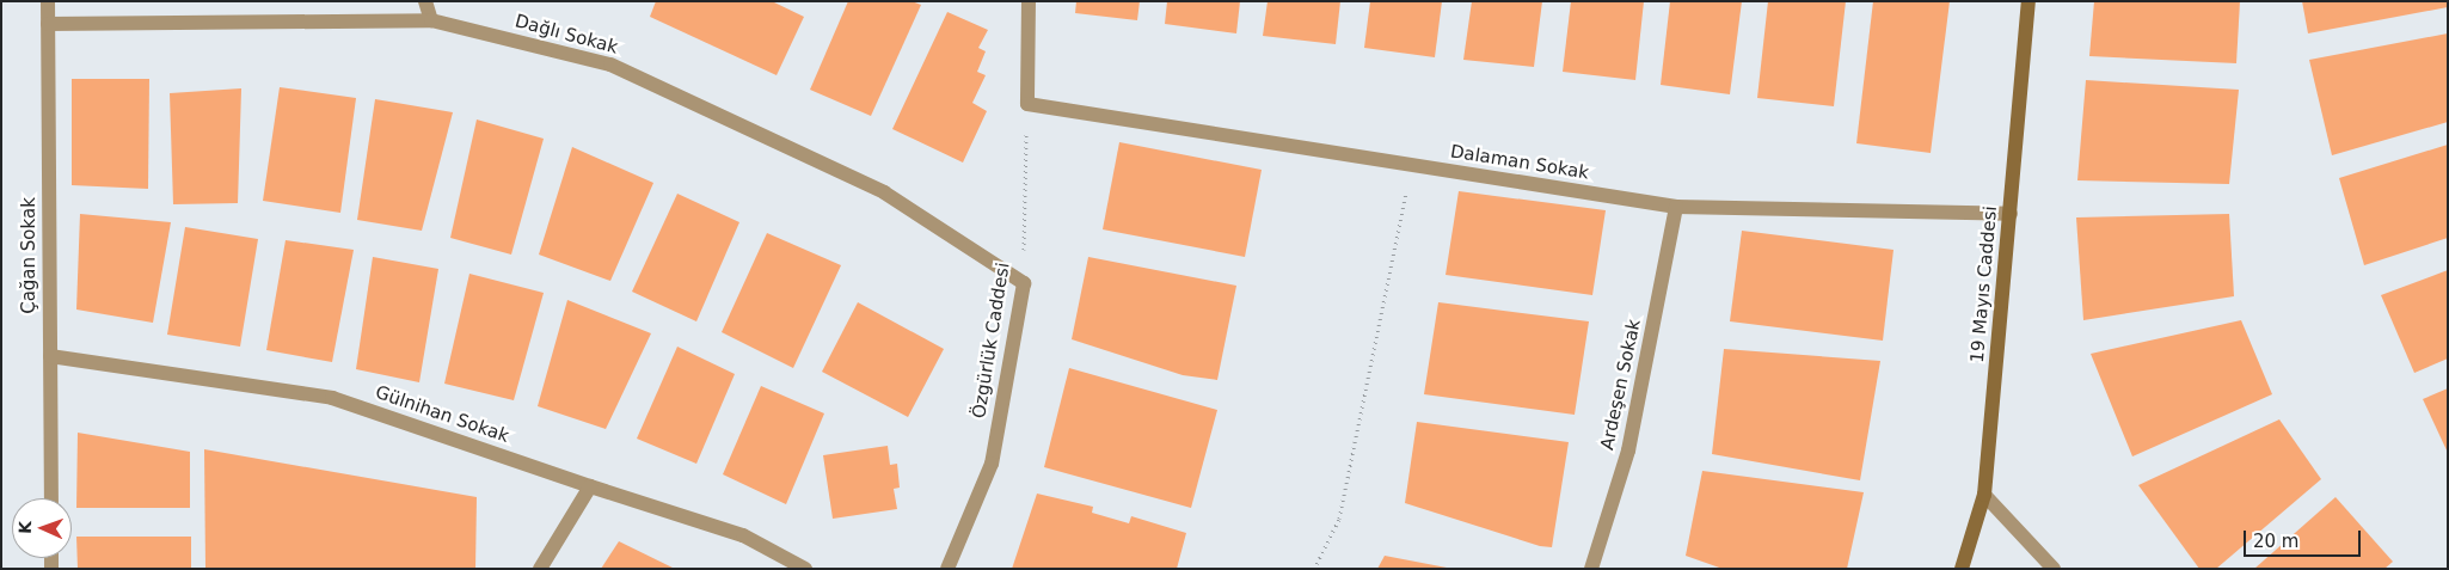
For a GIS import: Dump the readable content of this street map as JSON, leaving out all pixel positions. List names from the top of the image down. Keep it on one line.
{"streets":{"main road":["19 Mayıs Caddesi"],"street":["Dağlı Sokak","Dalaman Sokak","Çağan Sokak","Özgürlük Caddesi","Ardeşen Sokak","Gülnihan Sokak"]},"crossings":[["Dağlı Sokak","Çağan Sokak"],["Dağlı Sokak","Özgürlük Caddesi"],["Dalaman Sokak","19 Mayıs Caddesi"],["Dalaman Sokak","Özgürlük Caddesi"],["Dalaman Sokak","Ardeşen Sokak"],["Çağan Sokak","Gülnihan Sokak"]],"scale_bar":"20 m","north":"left"}
